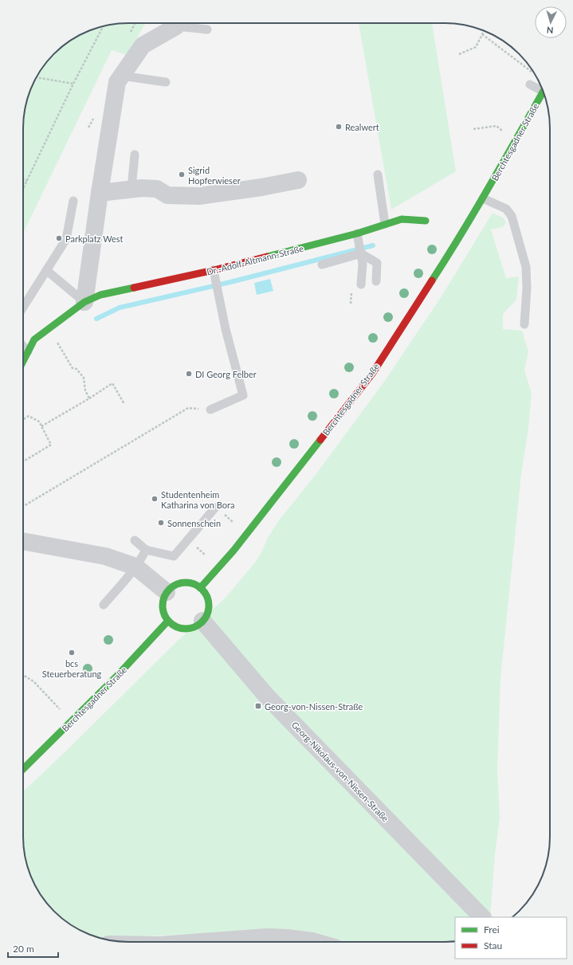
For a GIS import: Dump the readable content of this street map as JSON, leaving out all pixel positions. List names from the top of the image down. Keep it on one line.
{"streets":{"main road":["Berchtesgadner Straße","Dr.-Adolf-Altmann-Straße"],"street":["Georg-Nikolaus-von-Nissen-Straße"]},"crossings":[["Berchtesgadner Straße","Georg-Nikolaus-von-Nissen-Straße"]],"places":{"other":["Realwert","Sigrid Hopferwieser","Parkplatz West","DI Georg Felber","Studentenheim Katharina von Bora","Sonnenschein","bcs Steuerberatung"],"transit":["Georg-von-Nissen-Straße"]},"legend":["Frei","Stau"],"scale_bar":"20 m","north":"bottom"}
